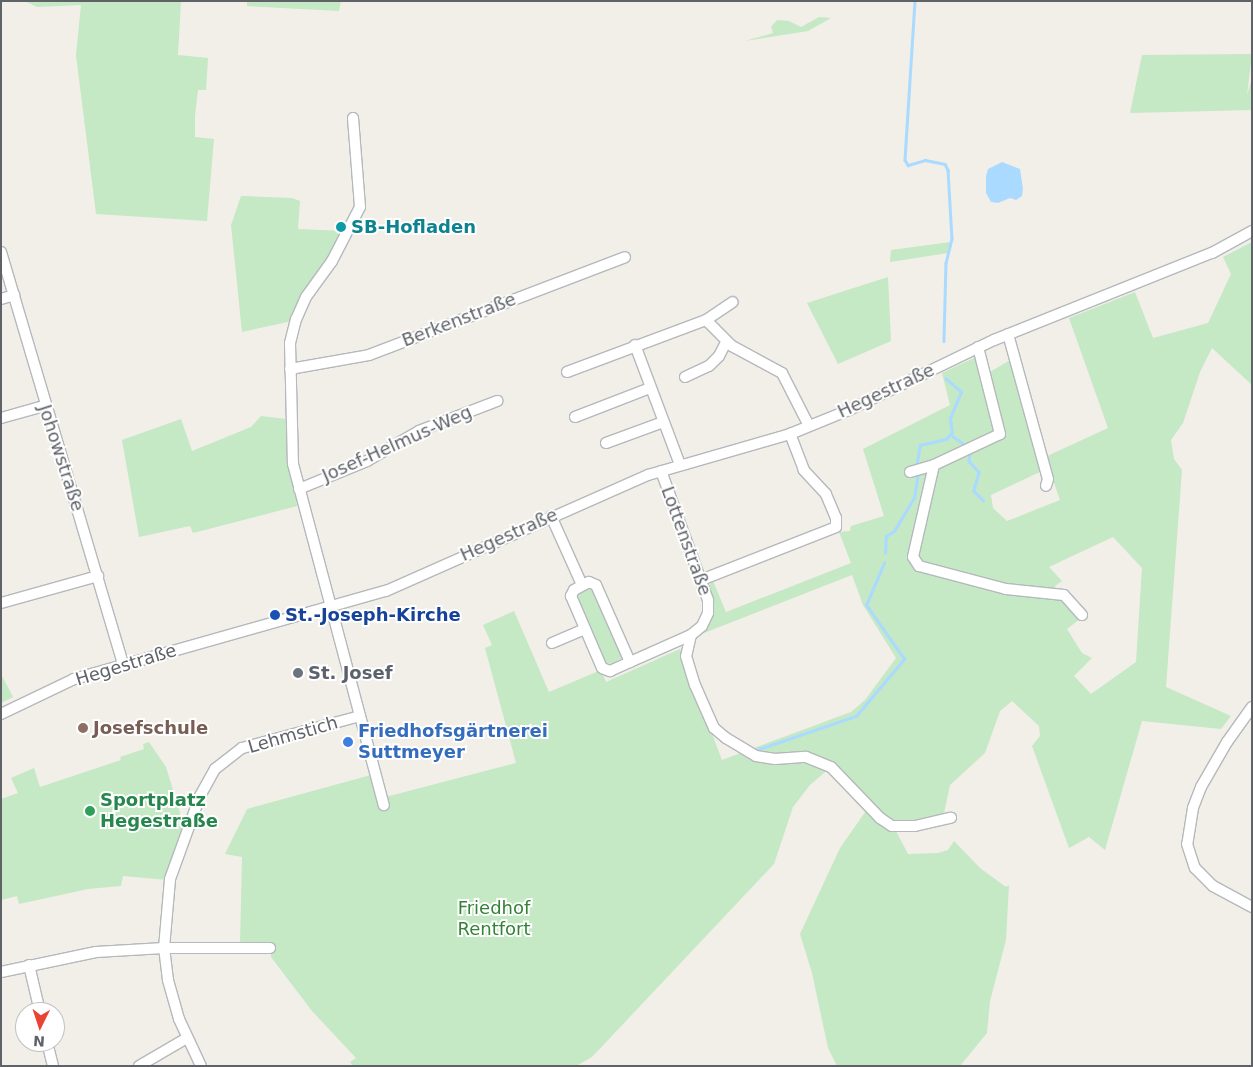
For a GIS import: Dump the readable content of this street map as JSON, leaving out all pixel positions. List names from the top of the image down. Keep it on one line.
{"streets":{"street":["Berkenstraße","Hegestraße","Josef-Helmus-Weg","Johowstraße","Lottenstraße","Lehmstich"]},"crossings":[["Hegestraße","Johowstraße"],["Hegestraße","Lottenstraße"]],"parks":["Friedhof Rentfort"],"places":["SB-Hofladen","St.-Joseph-Kirche","St. Josef","Josefschule","Friedhofsgärtnerei Suttmeyer","Sportplatz Hegestraße"],"north":"bottom"}
